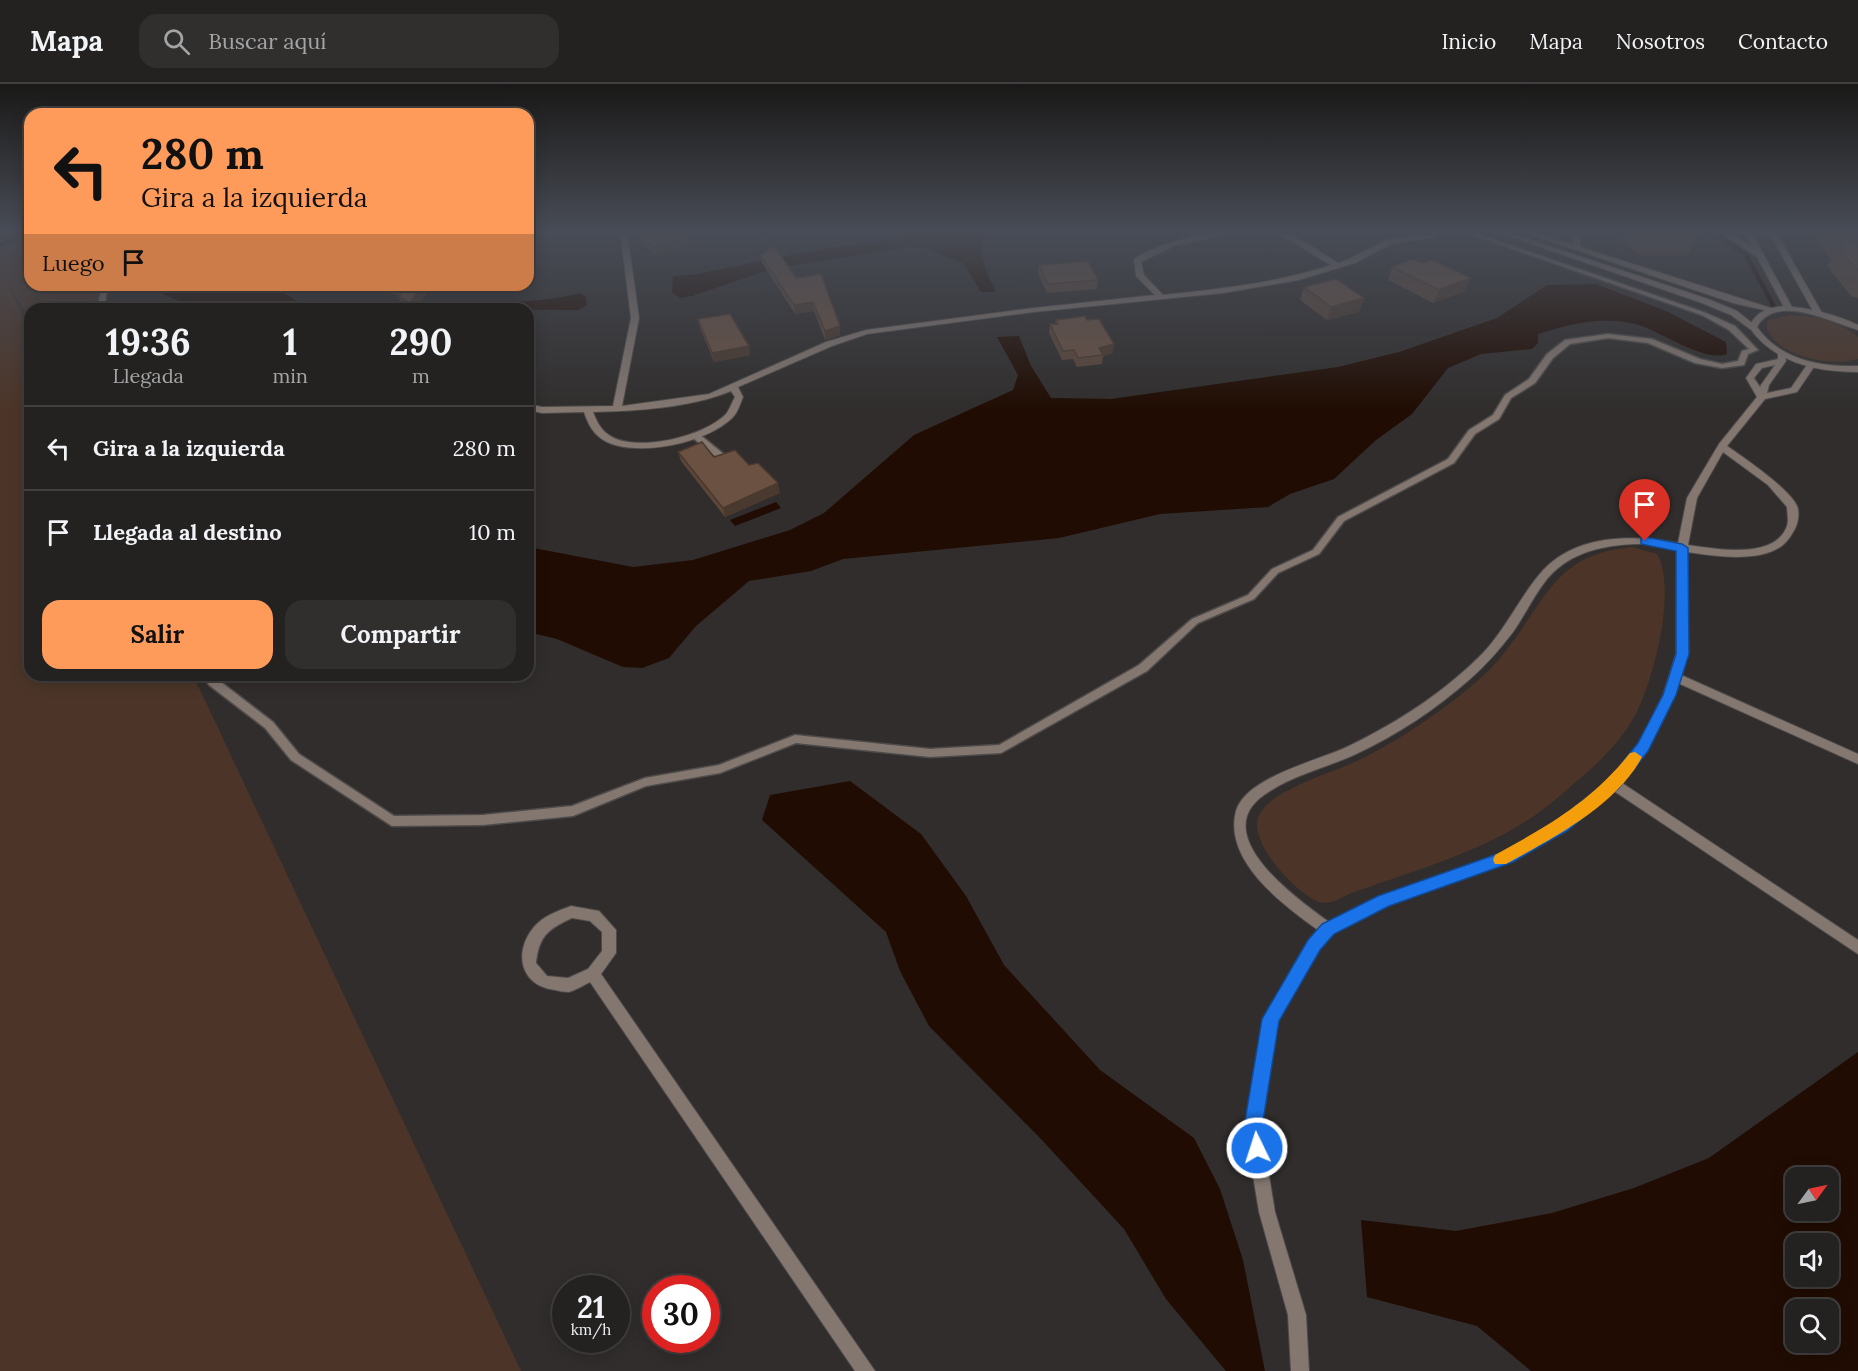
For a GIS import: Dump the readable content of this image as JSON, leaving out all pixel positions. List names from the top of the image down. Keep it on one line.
{"north":"top right","page":{"header":"Mapa","search":"Buscar aquí","nav":["Inicio","Mapa","Nosotros","Contacto"],"turn":["280 m","Gira a la izquierda"],"then":"Luego","eta":["19:36","Llegada","1","min","290","m"],"list":[{"name":"Gira a la izquierda","value":"280 m"},{"name":"Llegada al destino","value":"10 m"}],"buttons":["Salir","Compartir"],"speed":"21 km/h","limit":"30"}}
